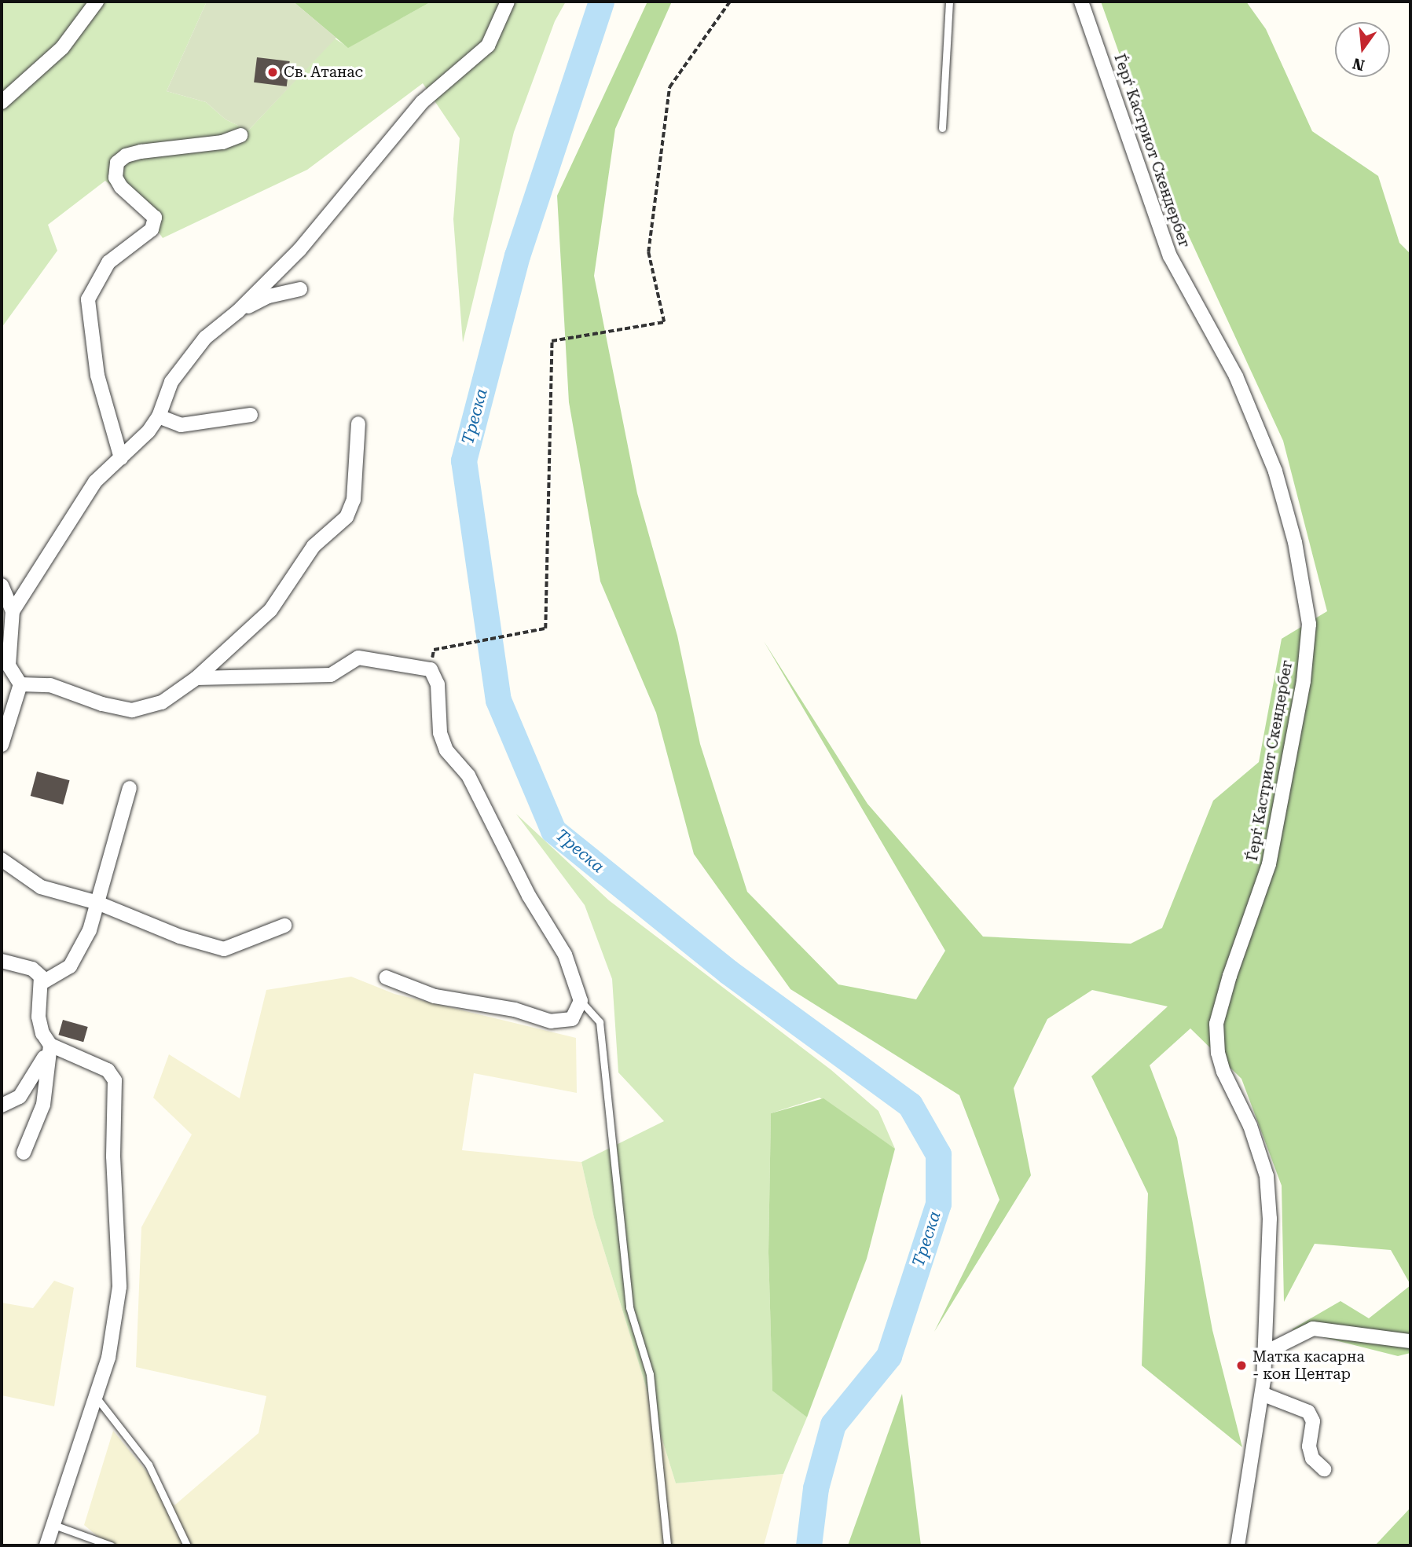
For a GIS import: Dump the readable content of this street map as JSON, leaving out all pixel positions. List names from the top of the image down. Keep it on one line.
{"streets":{"street":["Ѓерѓ Кастриот Скендербег"]},"water":["Треска"],"places":["Св. Атанас","Матка касарна - кон Центар"],"north":"bottom"}
